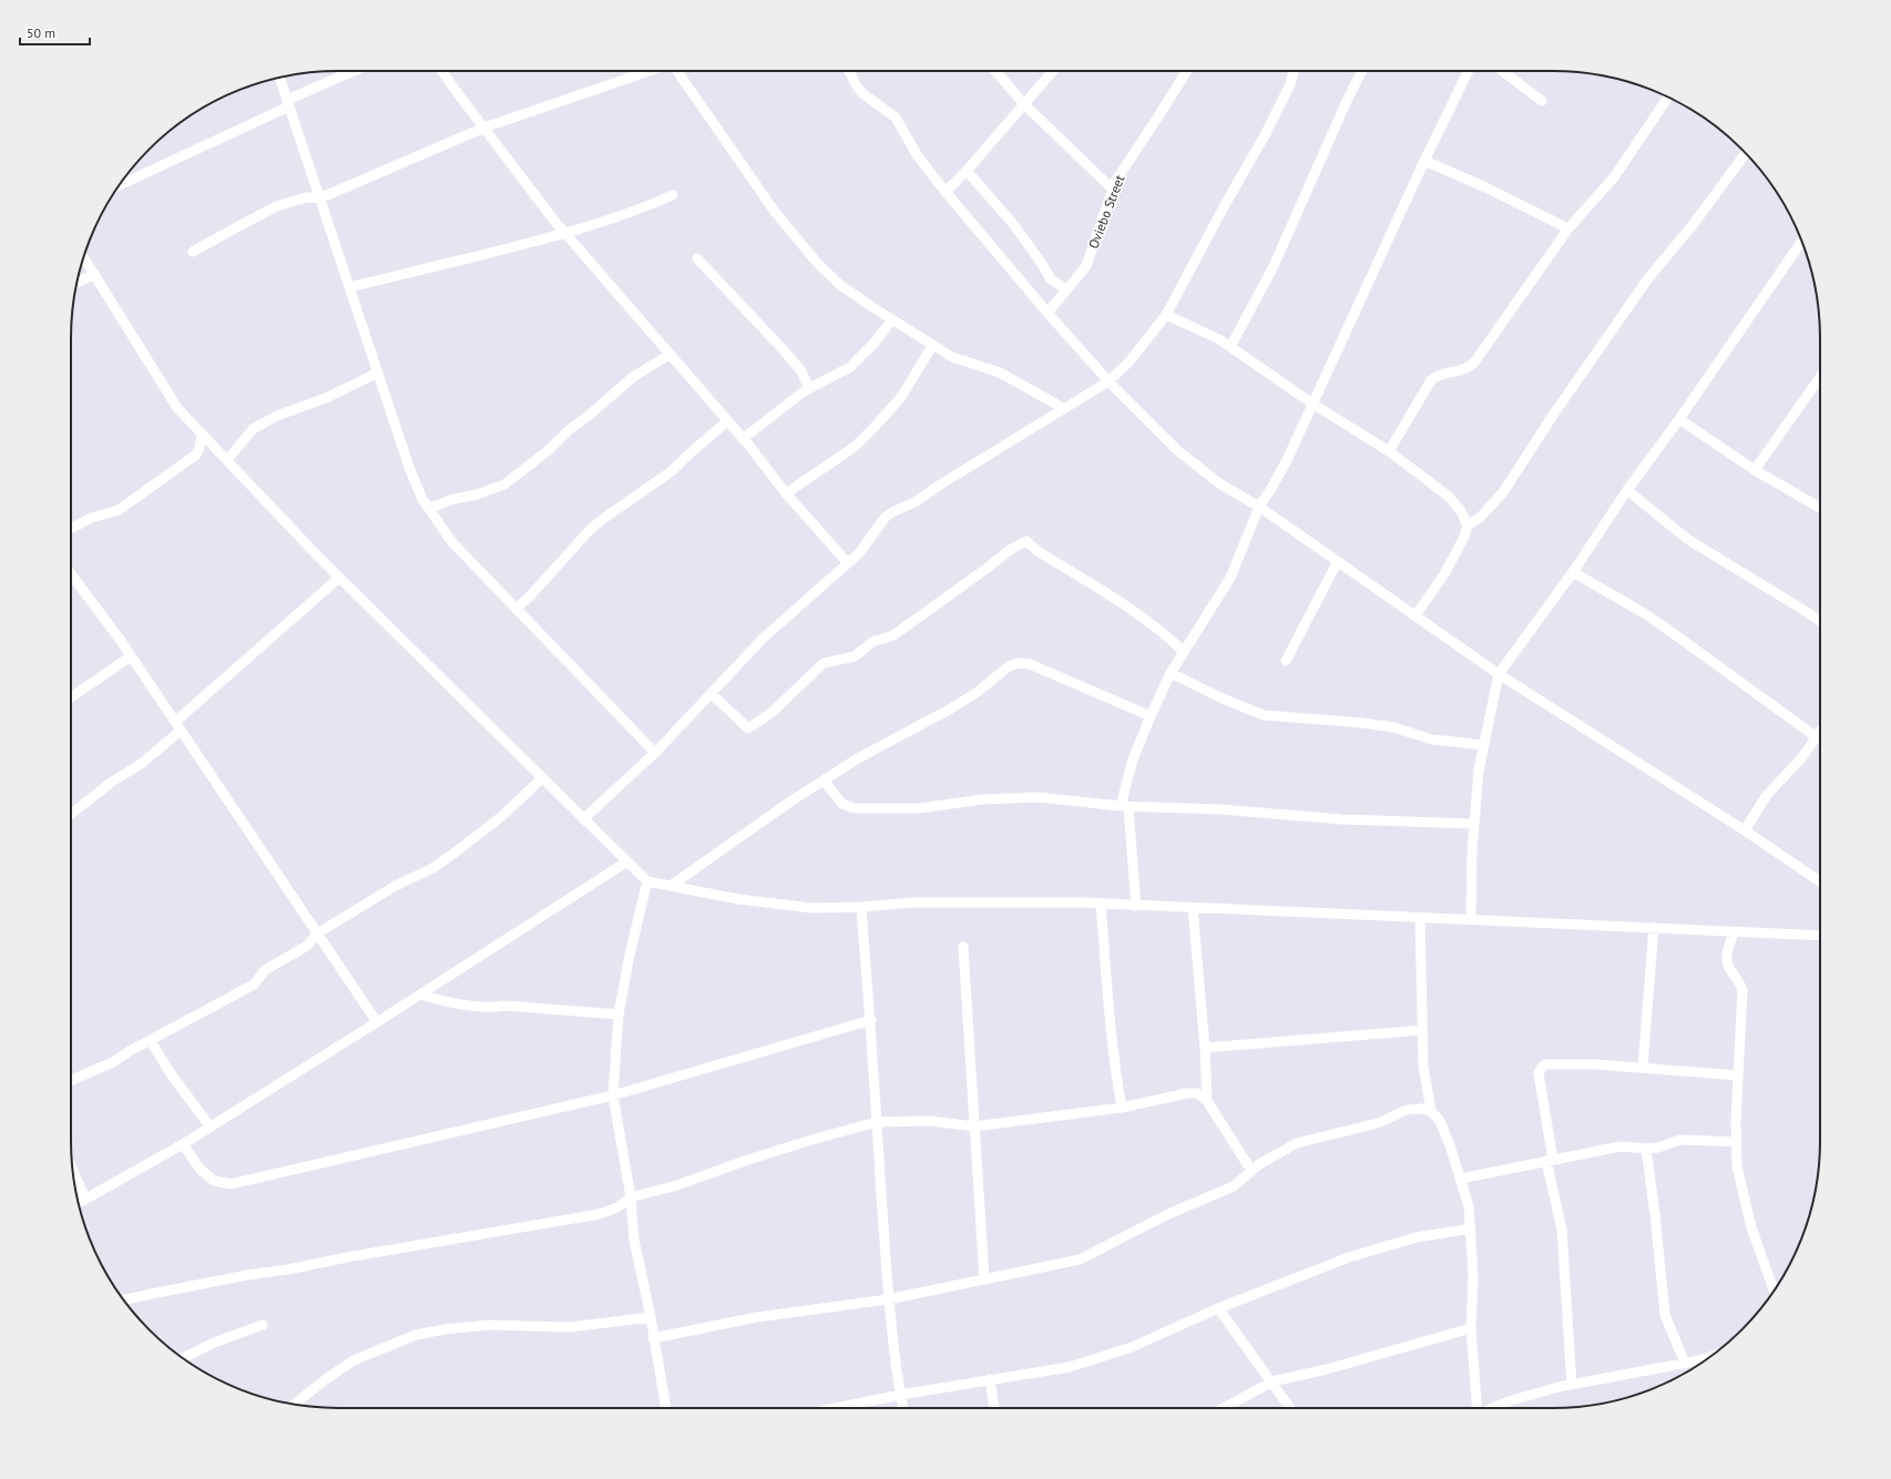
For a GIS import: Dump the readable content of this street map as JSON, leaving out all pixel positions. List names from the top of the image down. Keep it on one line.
{"streets":{"street":["Oviebo Street"]},"scale_bar":"50 m"}
